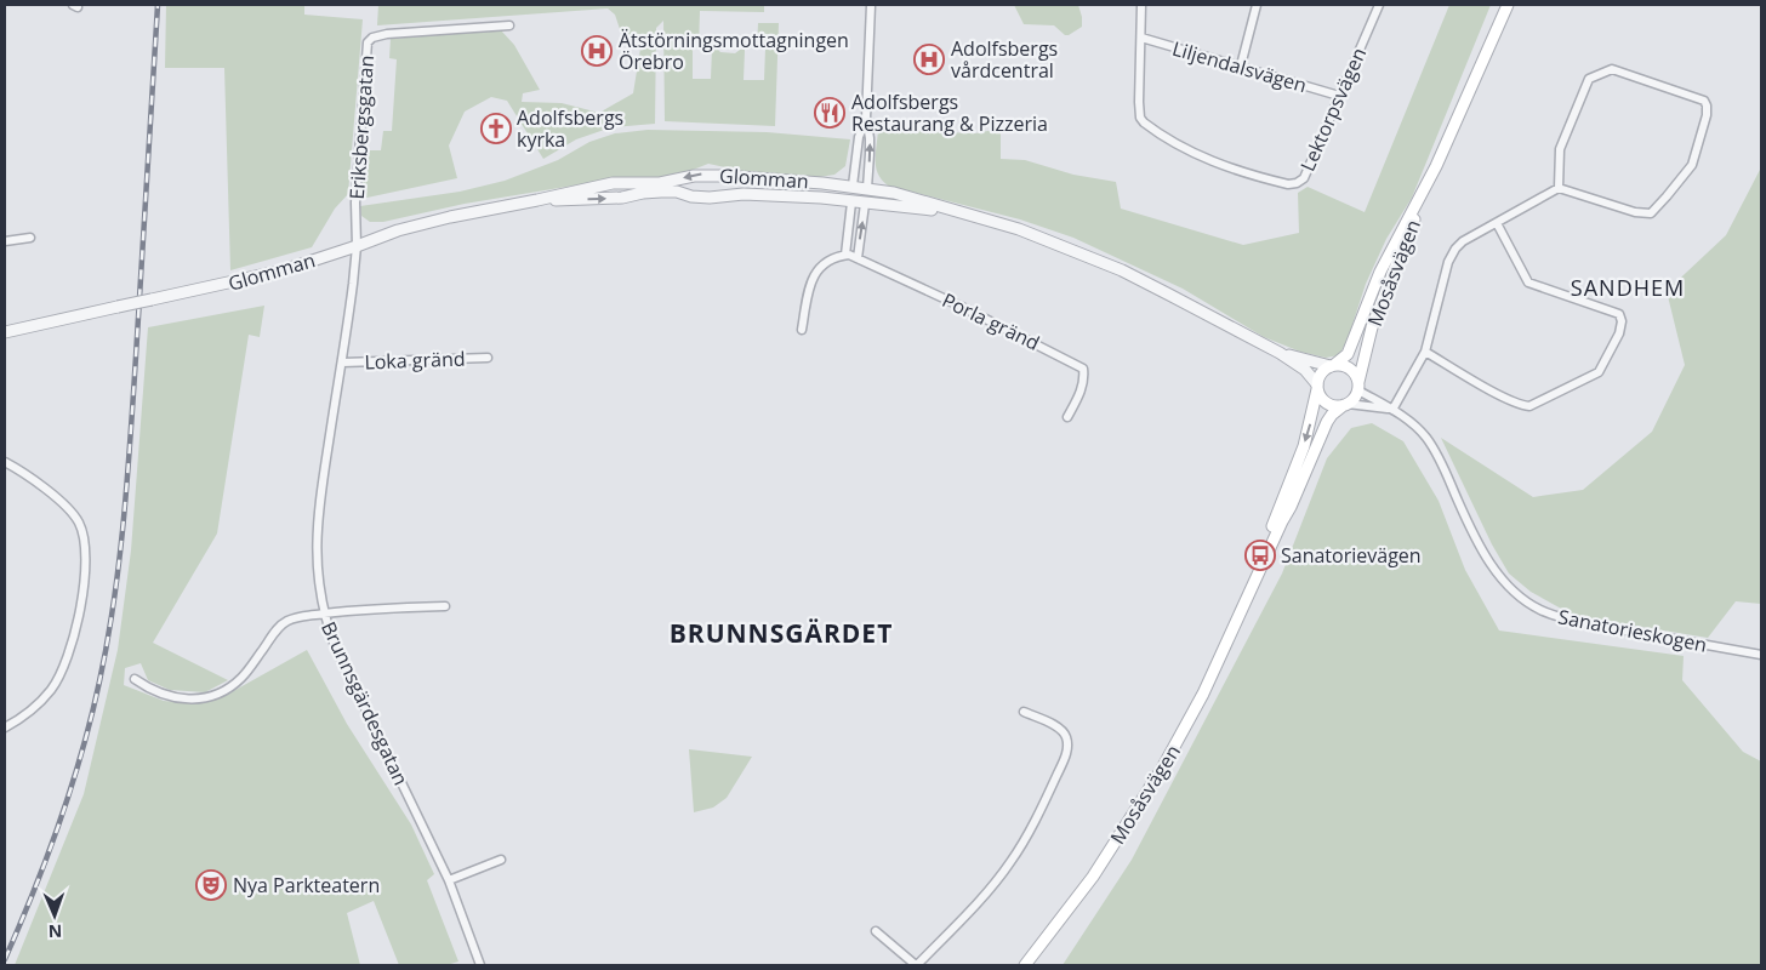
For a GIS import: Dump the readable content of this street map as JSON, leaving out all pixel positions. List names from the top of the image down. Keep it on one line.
{"streets":{"main road":["Mosåsvägen"],"street":["Liljendalsvägen","Lektorpsvägen","Eriksbergsgatan","Glomman","Porla gränd","Loka gränd","Sanatorieskogen","Brunnsgärdesgatan"]},"crossings":[["Liljendalsvägen","Lektorpsvägen"],["Eriksbergsgatan","Glomman"],["Eriksbergsgatan","Brunnsgärdesgatan"],["Glomman","Mosåsvägen"],["Glomman","Brunnsgärdesgatan"],["Loka gränd","Brunnsgärdesgatan"]],"districts":["SANDHEM","BRUNNSGÄRDET"],"places":{"hospital":["Ätstörningsmottagningen Örebro","Adolfsbergs vårdcentral"],"restaurant":["Adolfsbergs Restaurang & Pizzeria"],"church":["Adolfsbergs kyrka"],"bus stop":["Sanatorievägen"],"theatre":["Nya Parkteatern"]},"north":"bottom"}
